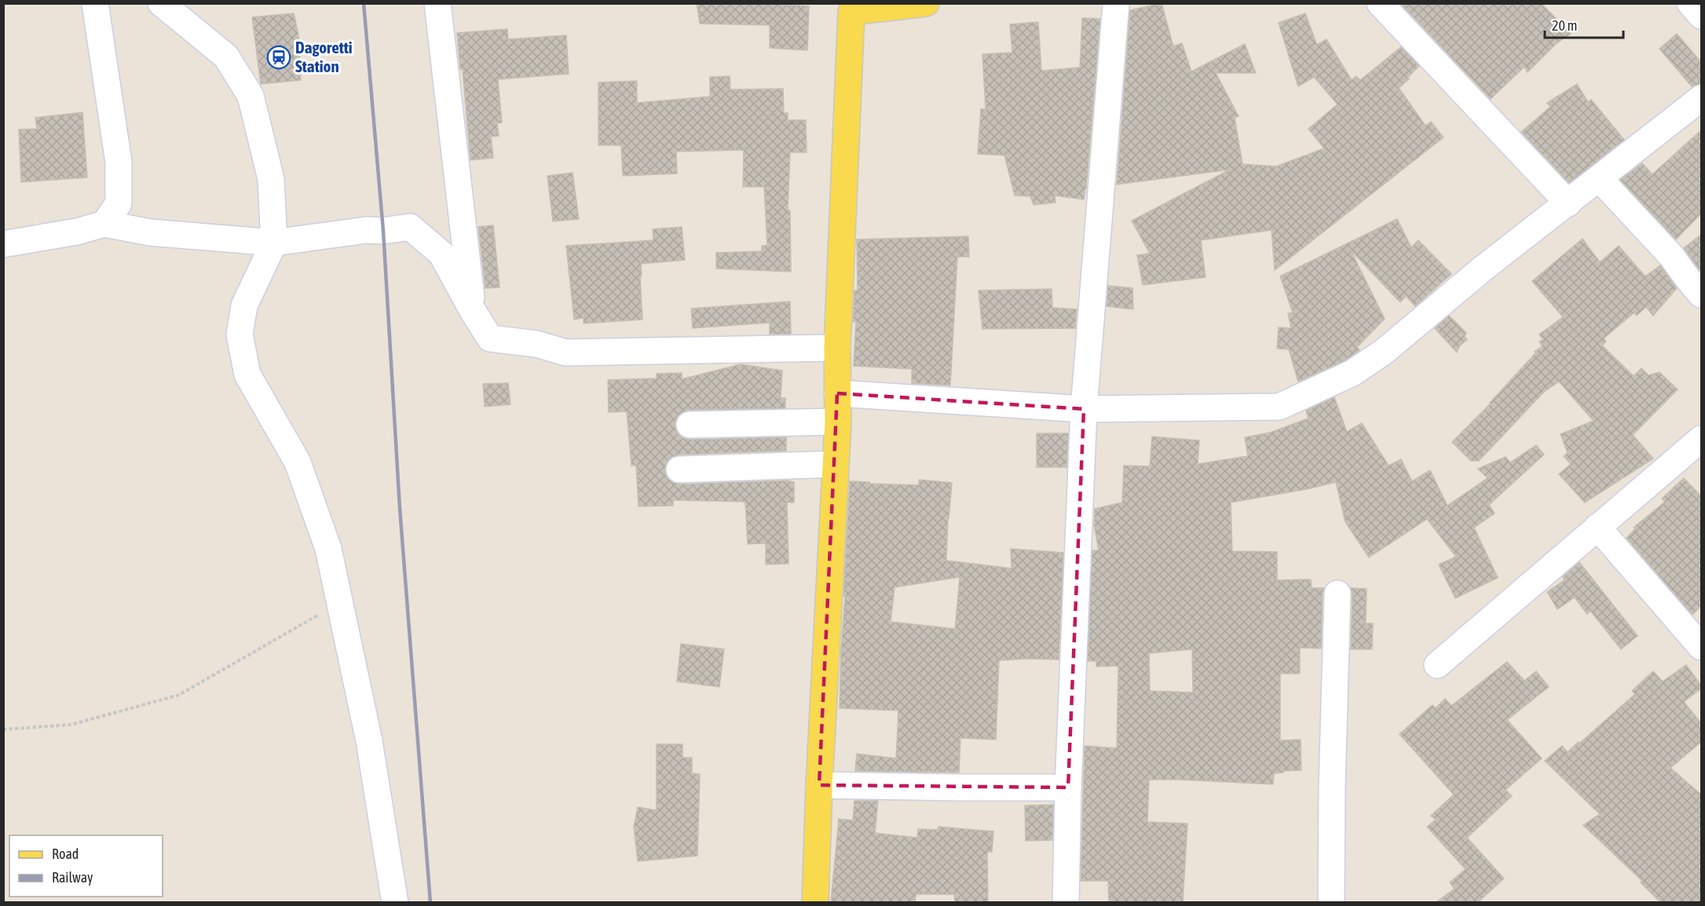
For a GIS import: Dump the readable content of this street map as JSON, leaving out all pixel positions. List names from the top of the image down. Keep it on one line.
{"places":{"station":["Dagoretti Station"]},"legend":["Road","Railway"],"scale_bar":"20 m"}
